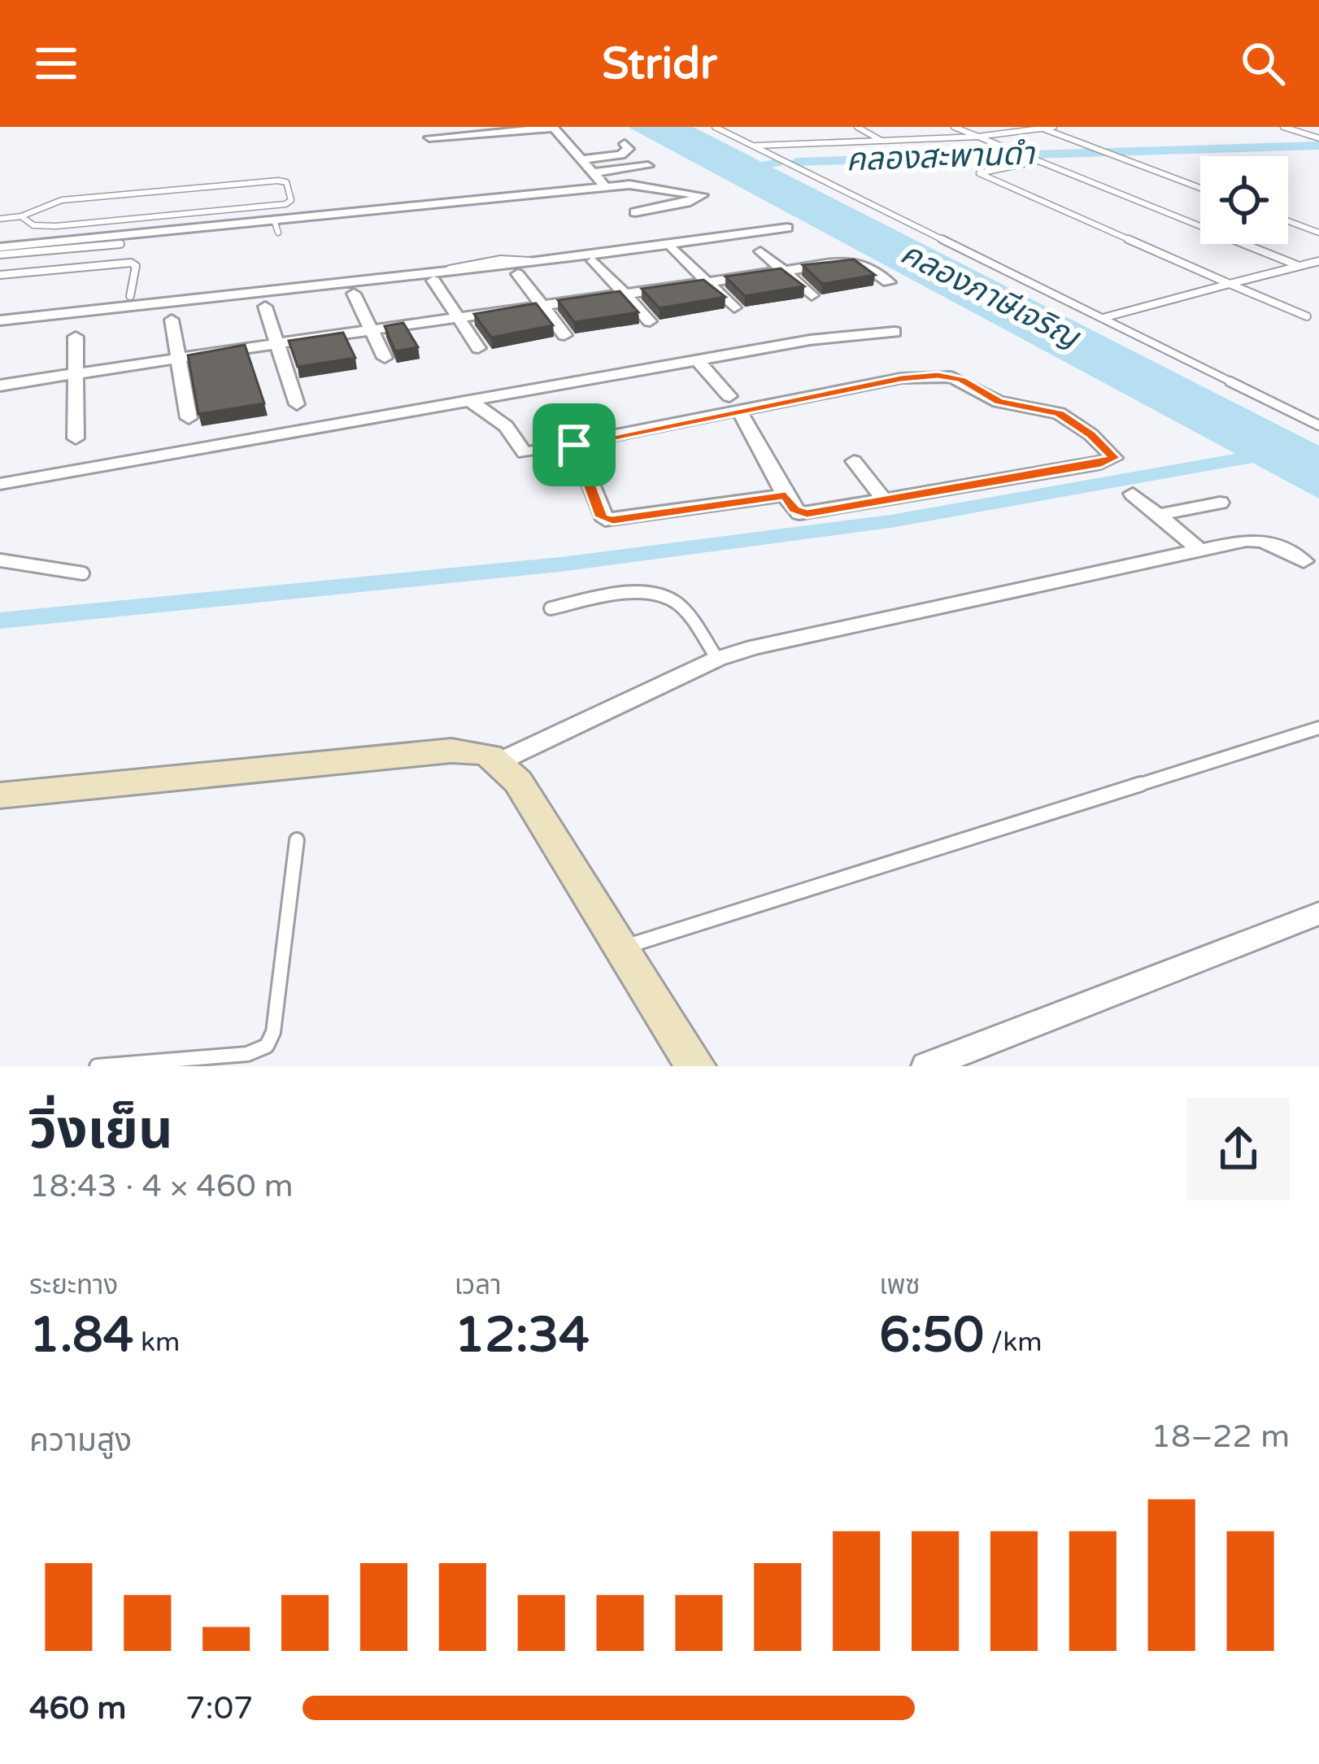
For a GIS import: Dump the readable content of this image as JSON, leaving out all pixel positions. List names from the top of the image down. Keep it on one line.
{"water":["คลองสะพานดำ","คลองภาษีเจริญ"],"page":{"header":"Stridr","heading":["วิ่งเย็น","18:43 · 4 × 460 m"],"stats":[["ระยะทาง","1.84 km"],["เวลา","12:34"],["เพซ","6:50 /km"]],"chart":["ความสูง","18–22 m"],"list":[{"name":"460 m","note":"7:07"}]}}
